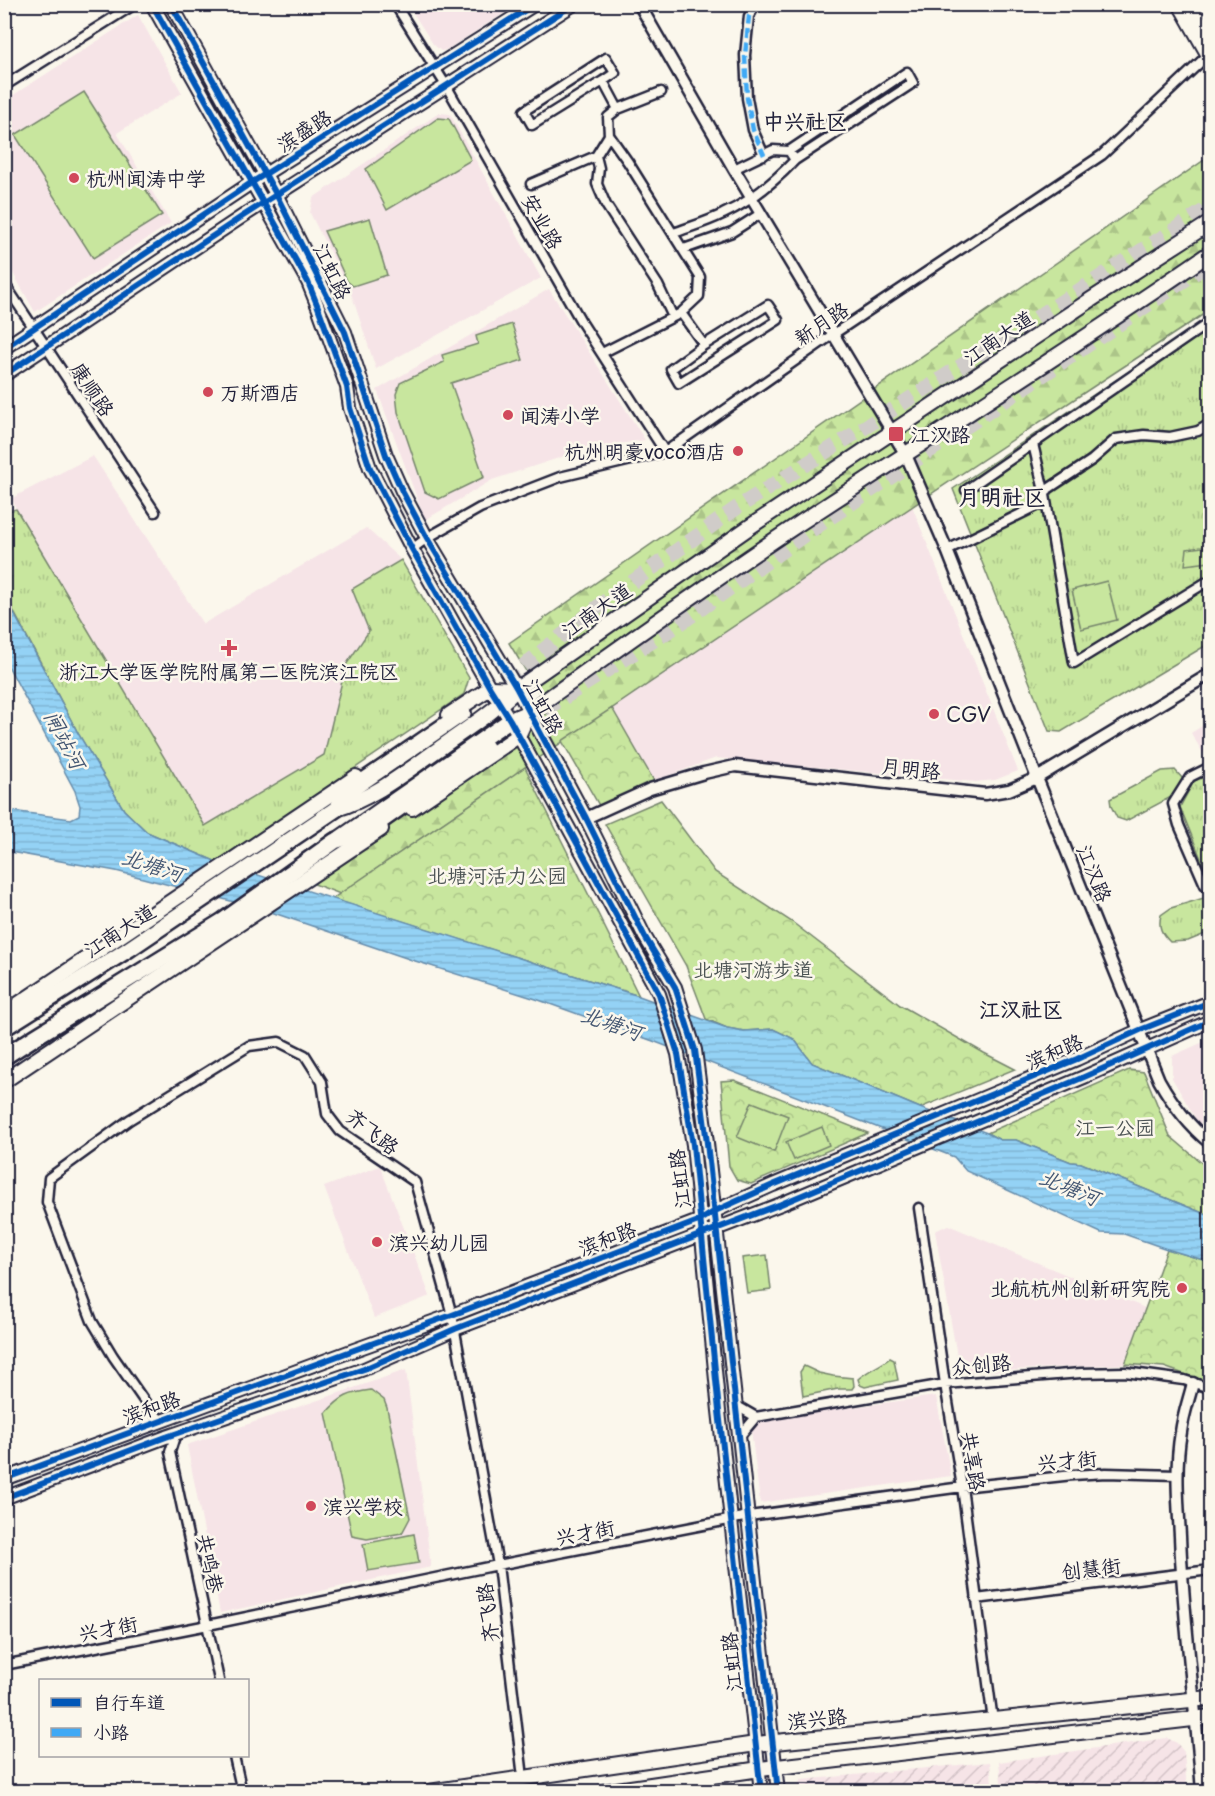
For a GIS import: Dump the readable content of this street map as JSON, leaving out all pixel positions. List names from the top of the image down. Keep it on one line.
{"streets":{"highway":["江南大道"],"main road":["滨盛路","江虹路","滨和路","滨兴路"],"street":["安业路","新月路","康顺路","月明路","江汉路","齐飞路","众创路","兴才街","共享路","共鸣巷","创慧街"]},"crossings":[["滨盛路","安业路"],["滨盛路","江虹路"],["滨盛路","康顺路"],["安业路","新月路"],["江虹路","新月路"],["江虹路","江南大道"],["江虹路","月明路"],["江虹路","滨和路"],["江虹路","兴才街"],["江虹路","滨兴路"],["新月路","江汉路"],["江南大道","江汉路"],["月明路","江汉路"],["江汉路","滨和路"],["滨和路","齐飞路"],["滨和路","共鸣巷"],["齐飞路","兴才街"],["众创路","共享路"],["兴才街","共享路"],["兴才街","共鸣巷"],["共享路","创慧街"],["共享路","滨兴路"]],"districts":["中兴社区","月明社区","江汉社区"],"water":["闸站河","北塘河"],"parks":["北塘河活力公园","北塘河游步道","江一公园"],"places":{"other":["杭州闻涛中学","万斯酒店","闻涛小学","杭州明豪voco酒店","CGV","滨兴幼儿园","北航杭州创新研究院","滨兴学校"],"transit":["江汉路"],"health":["浙江大学医学院附属第二医院滨江院区"]},"legend":["自行车道","小路"]}
